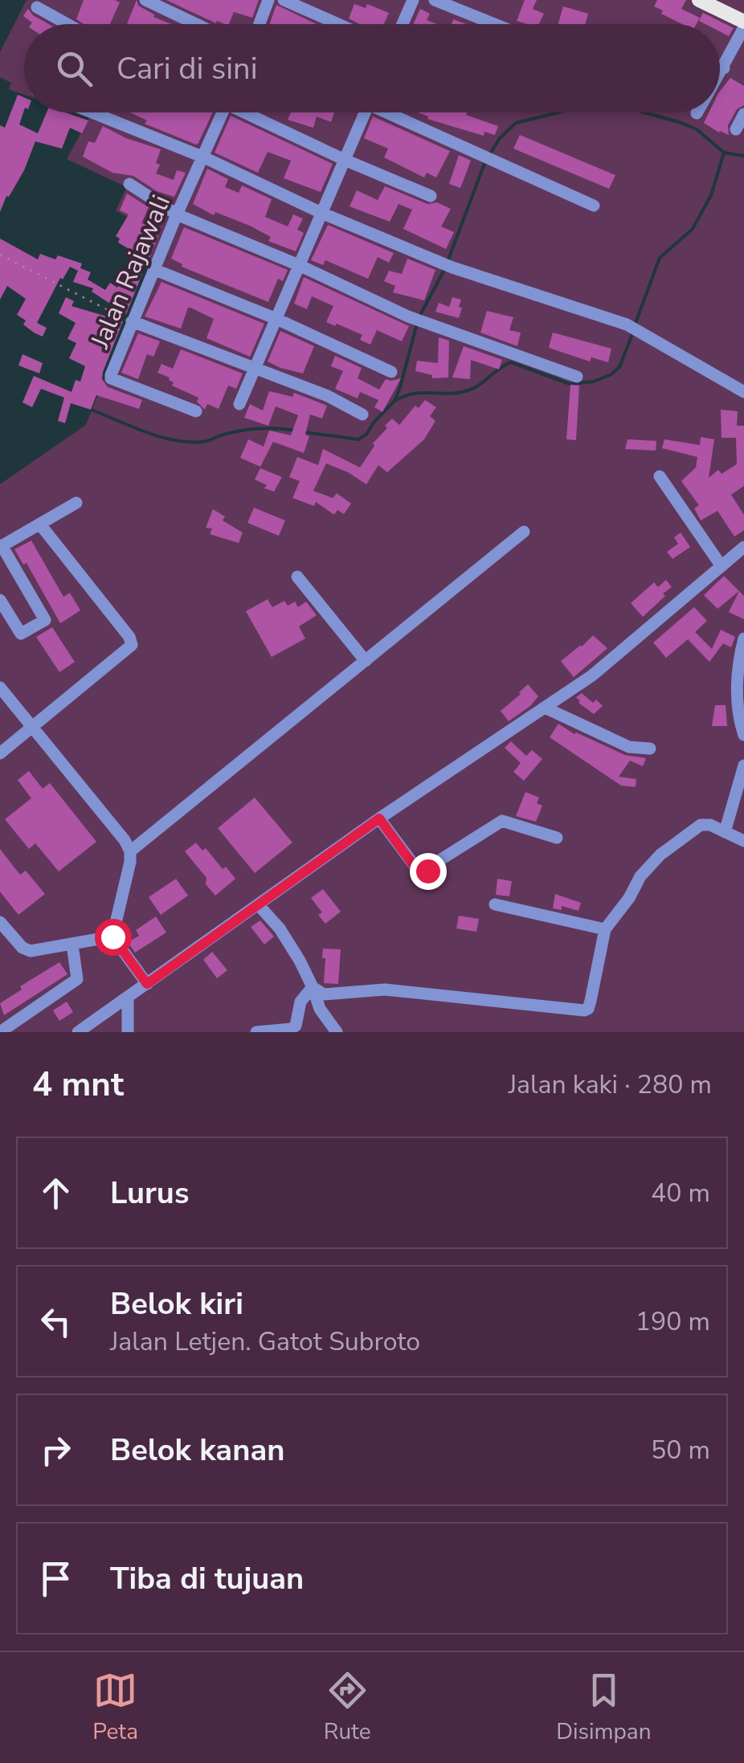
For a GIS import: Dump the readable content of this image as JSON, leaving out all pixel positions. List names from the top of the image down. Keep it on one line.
{"streets":{"street":["Jalan Rajawali"]},"page":{"search":"Cari di sini","heading":["4 mnt","Jalan kaki · 280 m"],"list":[["Lurus","40 m"],["Belok kiri","Jalan Letjen. Gatot Subroto","190 m"],["Belok kanan","50 m"],"Tiba di tujuan"],"nav":["Peta","Rute","Disimpan"]}}
